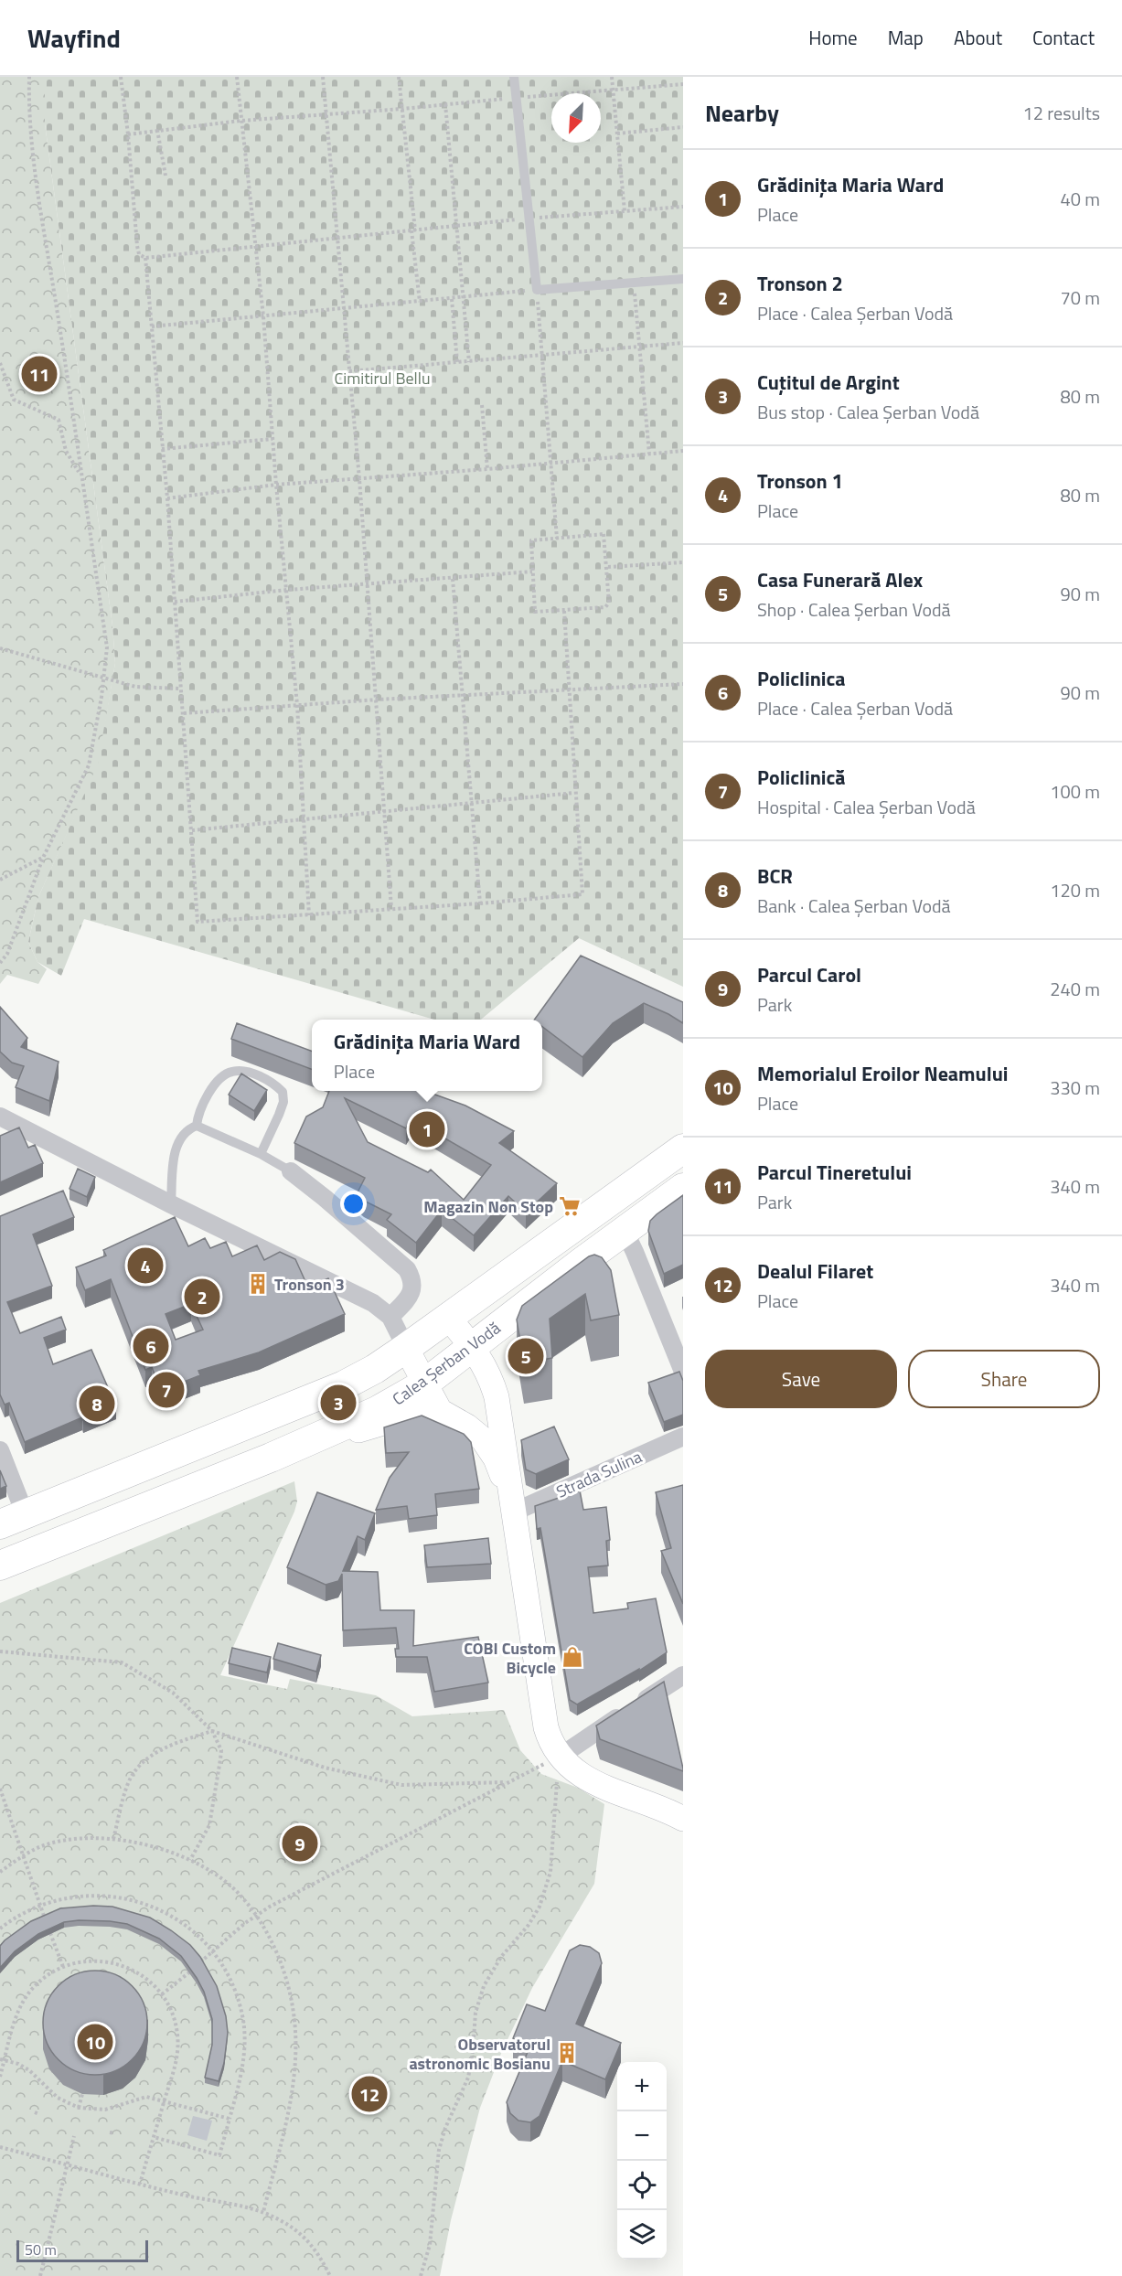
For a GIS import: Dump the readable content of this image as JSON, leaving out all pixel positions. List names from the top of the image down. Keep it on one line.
{"streets":{"main road":["Calea Șerban Vodă"],"street":["Strada Sulina"]},"parks":["Cimitirul Bellu"],"places":{"supermarket":["Magazin Non Stop"],"building":["Tronson 3","Observatorul astronomic Bosianu"],"shop":["COBI Custom Bicycle"]},"scale_bar":"50 m","north":"bottom left","page":{"header":"Wayfind","nav":["Home","Map","About","Contact"],"heading":["Nearby","12 results"],"list":[{"mark":"1","name":"Grădinița Maria Ward","note":"Place","value":"40 m"},{"mark":"2","name":"Tronson 2","note":"Place · Calea Șerban Vodă","value":"70 m"},{"mark":"3","name":"Cuțitul de Argint","note":"Bus stop · Calea Șerban Vodă","value":"80 m"},{"mark":"4","name":"Tronson 1","note":"Place","value":"80 m"},{"mark":"5","name":"Casa Funerară Alex","note":"Shop · Calea Șerban Vodă","value":"90 m"},{"mark":"6","name":"Policlinica","note":"Place · Calea Șerban Vodă","value":"90 m"},{"mark":"7","name":"Policlinică","note":"Hospital · Calea Șerban Vodă","value":"100 m"},{"mark":"8","name":"BCR","note":"Bank · Calea Șerban Vodă","value":"120 m"},{"mark":"9","name":"Parcul Carol","note":"Park","value":"240 m"},{"mark":"10","name":"Memorialul Eroilor Neamului","note":"Place","value":"330 m"},{"mark":"11","name":"Parcul Tineretului","note":"Park","value":"340 m"},{"mark":"12","name":"Dealul Filaret","note":"Place","value":"340 m"}],"pins":["11","1","4","2","6","5","7","3","8","9","10","12"],"popup":["Grădinița Maria Ward","Place"],"buttons":["Save","Share"],"map_buttons":["+","−"],"scale":"50 m"}}
